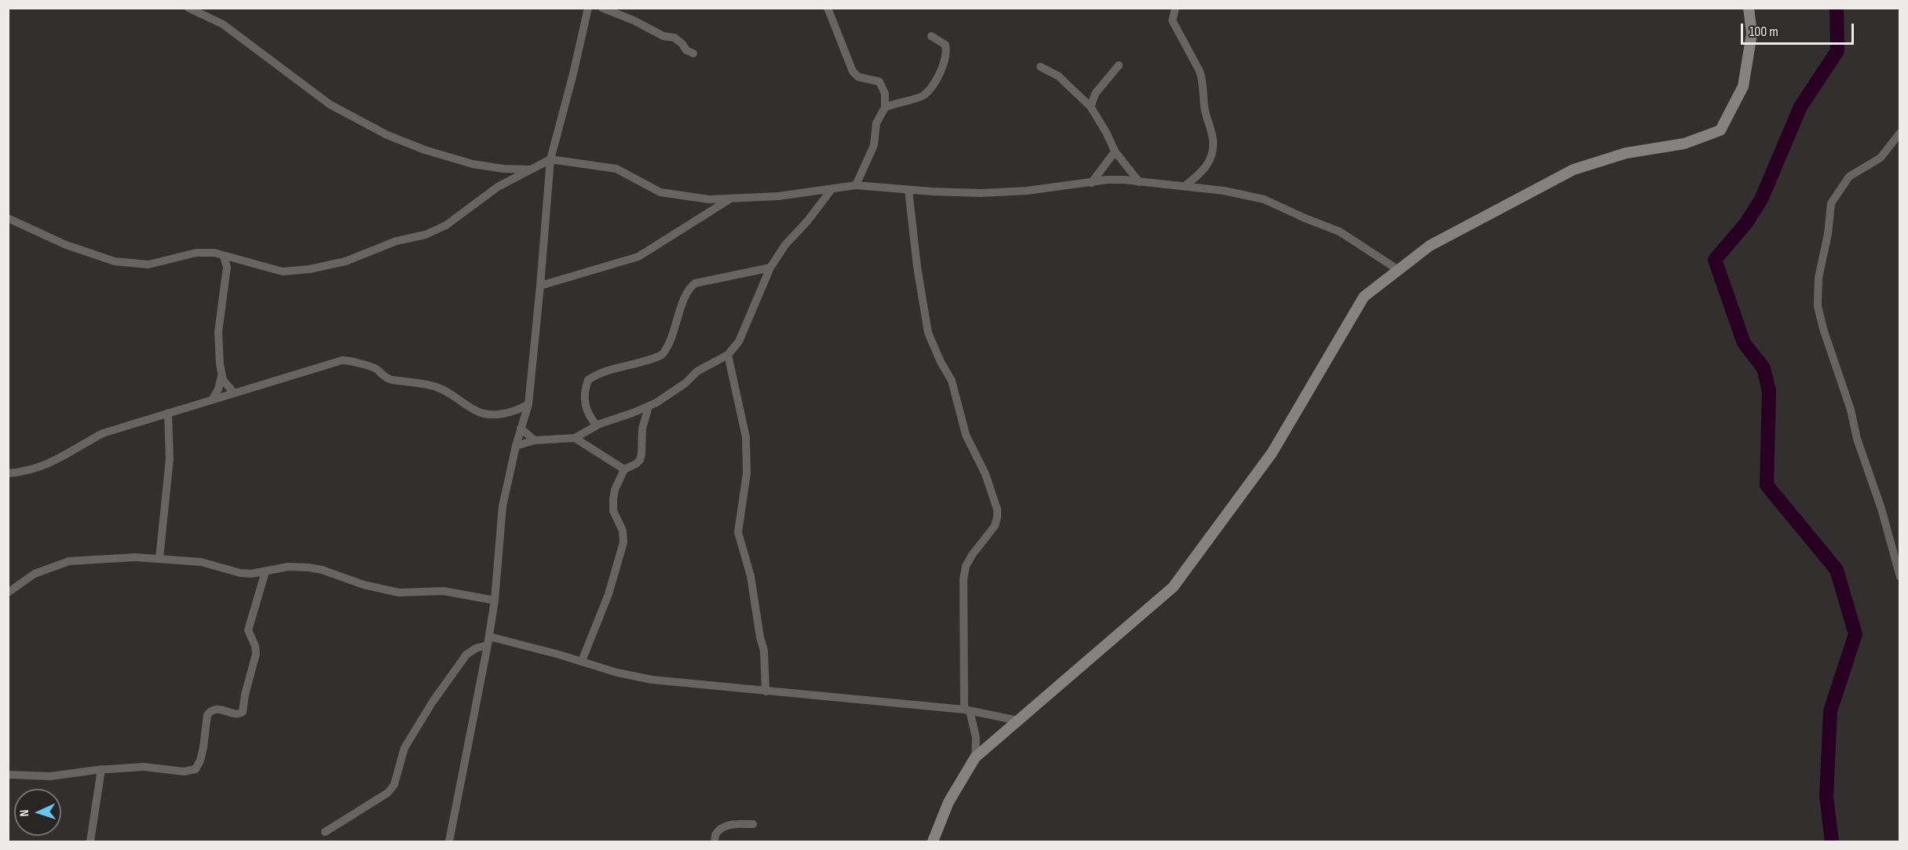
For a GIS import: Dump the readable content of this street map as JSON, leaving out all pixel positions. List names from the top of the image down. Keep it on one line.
{"scale_bar":"100 m","north":"left"}
